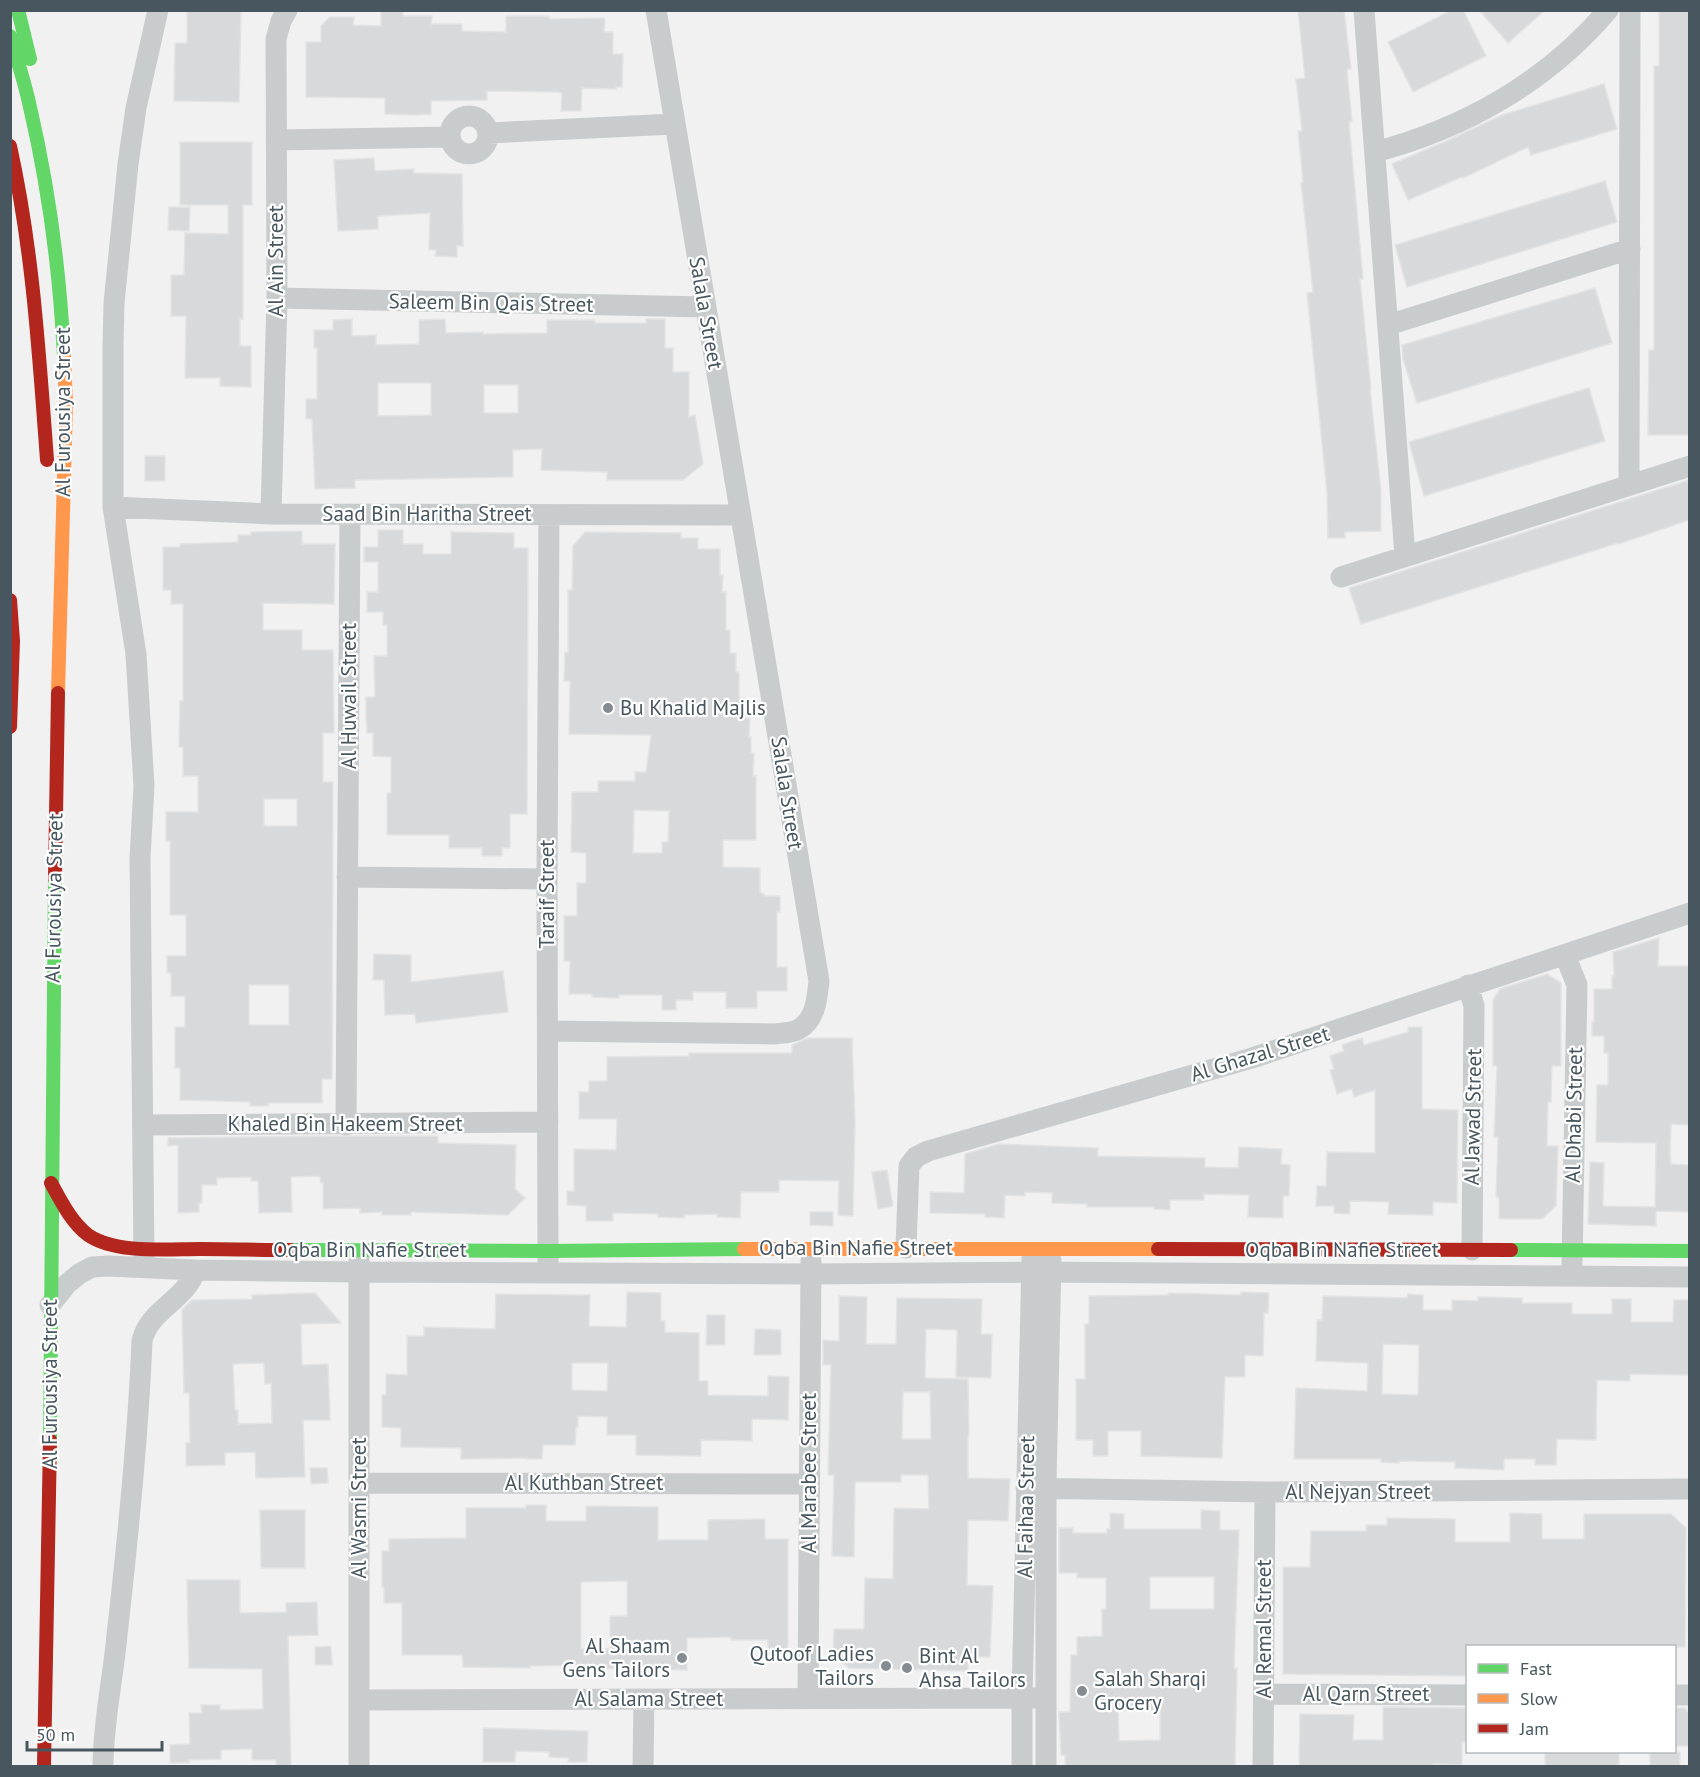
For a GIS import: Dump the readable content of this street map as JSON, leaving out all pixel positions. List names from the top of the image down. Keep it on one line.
{"streets":{"main road":["Al Furousiya Street","Oqba Bin Nafie Street"],"street":["Al Ain Street","Saleem Bin Qais Street","Salala Street","Saad Bin Haritha Street","Al Huwail Street","Taraif Street","Al Ghazal Street","Al Dhabi Street","Al Jawad Street","Khaled Bin Hakeem Street","Al Marabee Street","Al Kuthban Street","Al Nejyan Street","Al Faihaa Street","Al Wasmi Street","Al Remal Street","Al Qarn Street","Al Salama Street"]},"crossings":[["Al Ain Street","Saleem Bin Qais Street"],["Al Ain Street","Saad Bin Haritha Street"],["Saleem Bin Qais Street","Salala Street"],["Salala Street","Saad Bin Haritha Street"],["Salala Street","Taraif Street"],["Al Furousiya Street","Oqba Bin Nafie Street"],["Saad Bin Haritha Street","Al Huwail Street"],["Saad Bin Haritha Street","Taraif Street"],["Al Huwail Street","Khaled Bin Hakeem Street"],["Taraif Street","Khaled Bin Hakeem Street"],["Taraif Street","Oqba Bin Nafie Street"],["Al Ghazal Street","Al Dhabi Street"],["Al Ghazal Street","Al Jawad Street"],["Al Ghazal Street","Oqba Bin Nafie Street"],["Al Dhabi Street","Oqba Bin Nafie Street"],["Al Jawad Street","Oqba Bin Nafie Street"],["Oqba Bin Nafie Street","Al Marabee Street"],["Oqba Bin Nafie Street","Al Faihaa Street"],["Oqba Bin Nafie Street","Al Wasmi Street"],["Al Marabee Street","Al Kuthban Street"],["Al Marabee Street","Al Salama Street"],["Al Kuthban Street","Al Wasmi Street"],["Al Nejyan Street","Al Faihaa Street"],["Al Nejyan Street","Al Remal Street"],["Al Faihaa Street","Al Salama Street"],["Al Wasmi Street","Al Salama Street"],["Al Remal Street","Al Qarn Street"]],"places":["Bu Khalid Majlis","Al Shaam Gens Tailors","Qutoof Ladies Tailors","Bint Al Ahsa Tailors","Salah Sharqi Grocery"],"legend":["Fast","Slow","Jam"],"scale_bar":"50 m"}
